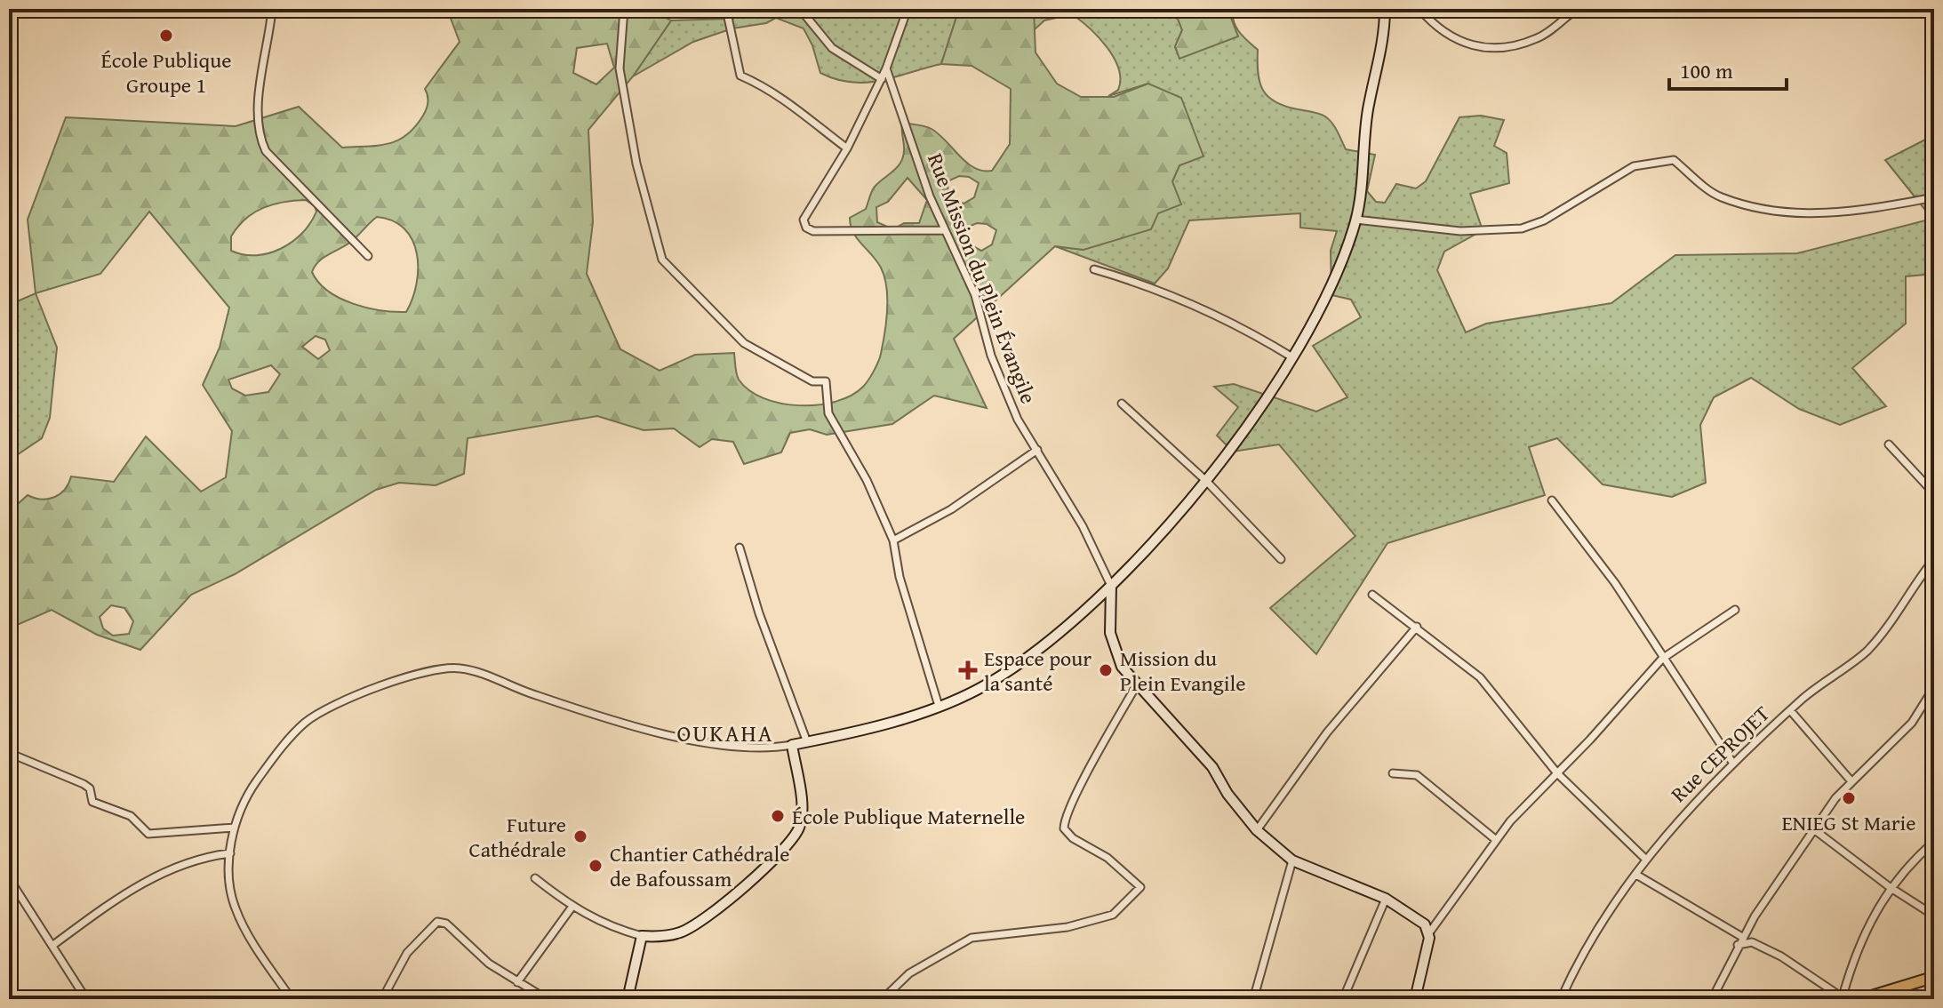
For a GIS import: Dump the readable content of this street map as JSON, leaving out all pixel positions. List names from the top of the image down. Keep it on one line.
{"streets":{"street":["Rue Mission du Plein Évangile","Rue CEPROJET"]},"districts":["OUKAHA"],"places":{"other":["École Publique Groupe 1","Mission du Plein Evangile","ENIEG St Marie","École Publique Maternelle","Future Cathédrale","Chantier Cathédrale de Bafoussam"],"health":["Espace pour la santé"]},"scale_bar":"100 m"}
